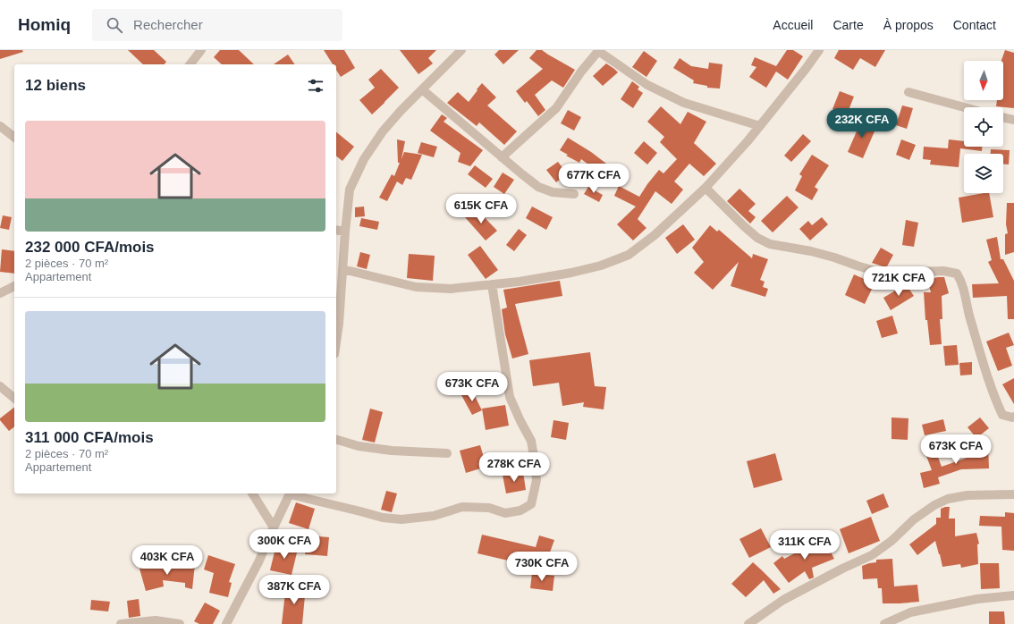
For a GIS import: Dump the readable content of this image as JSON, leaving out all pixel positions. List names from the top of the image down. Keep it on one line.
{"north":"bottom","page":{"header":"Homiq","search":"Rechercher","nav":["Accueil","Carte","À propos","Contact"],"heading":"12 biens","list":[{"name":"232 000 CFA/mois","note":"2 pièces · 70 m² · Appartement"},{"name":"311 000 CFA/mois","note":"2 pièces · 70 m² · Appartement"}],"price":["232K CFA","677K CFA","615K CFA","721K CFA","673K CFA","673K CFA","278K CFA","300K CFA","311K CFA","403K CFA","730K CFA","387K CFA"]}}
